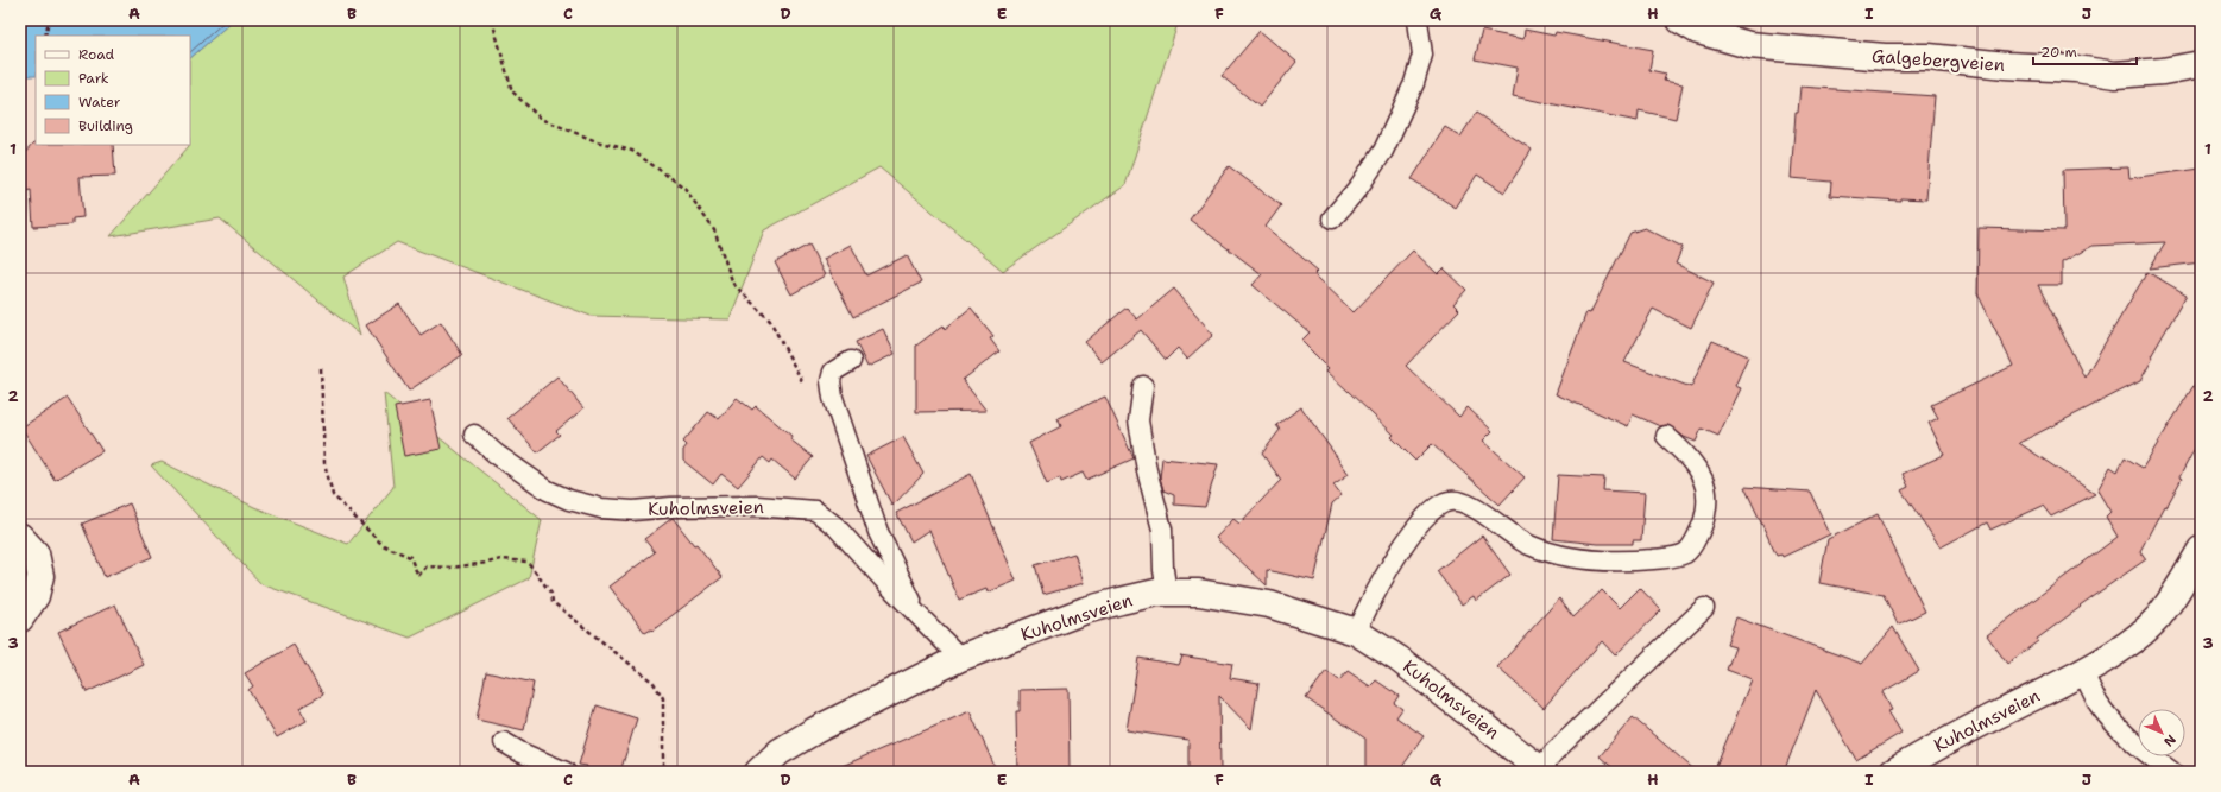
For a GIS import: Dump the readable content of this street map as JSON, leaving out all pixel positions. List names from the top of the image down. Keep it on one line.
{"streets":{"street":["Galgebergveien","Kuholmsveien"]},"legend":["Road","Park","Water","Building"],"scale_bar":"20 m","north":"bottom right","grid":{"columns":["A","B","C","D","E","F","G","H","I","J"],"rows":["1","2","3"]}}
